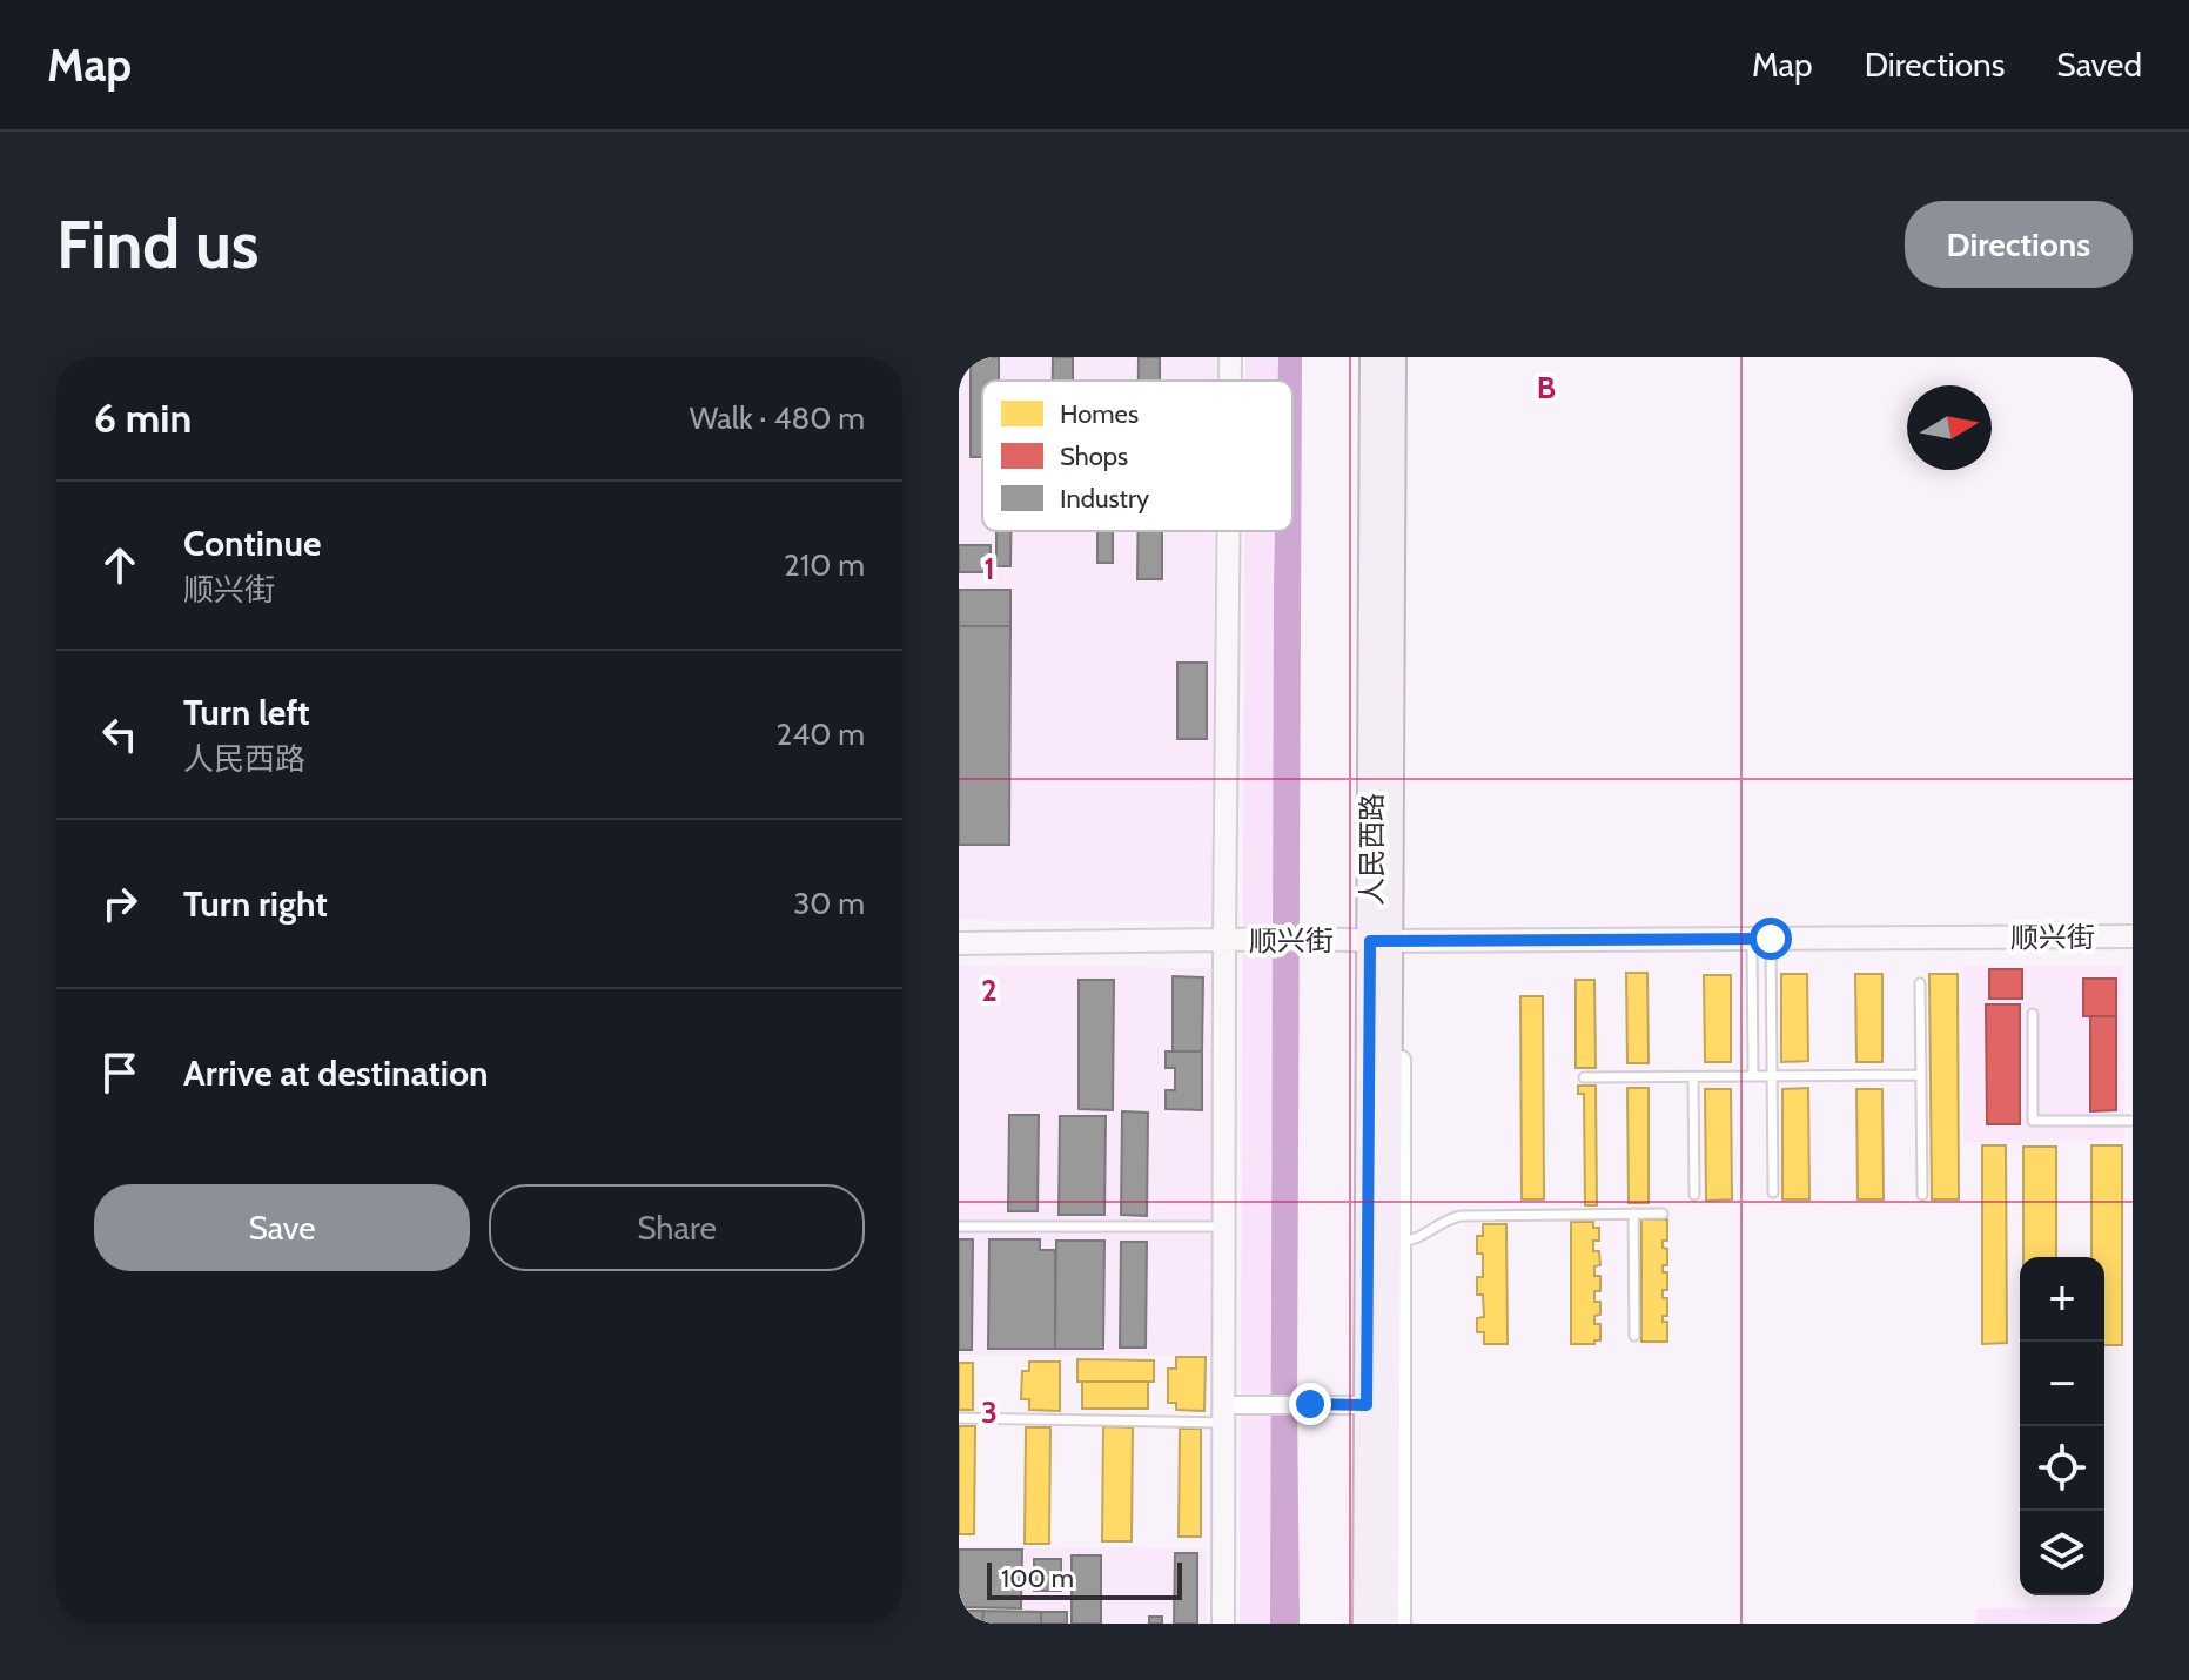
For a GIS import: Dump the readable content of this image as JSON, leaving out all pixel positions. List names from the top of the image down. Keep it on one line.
{"streets":{"main road":["人民西路"],"street":["顺兴街"]},"crossings":[["人民西路","顺兴街"]],"legend":["Homes","Shops","Industry"],"scale_bar":"100 m","north":"right","page":{"header":"Map","nav":["Map","Directions","Saved"],"buttons":["Directions",["Save","Share"]],"title":"Find us","heading":["6 min","Walk · 480 m"],"list":[["Continue","顺兴街","210 m"],["Turn left","人民西路","240 m"],["Turn right","30 m"],"Arrive at destination"],"map_buttons":["+","−"],"scale":"100 m"},"grid":{"columns":["B"],"rows":["1","2","3"]}}
